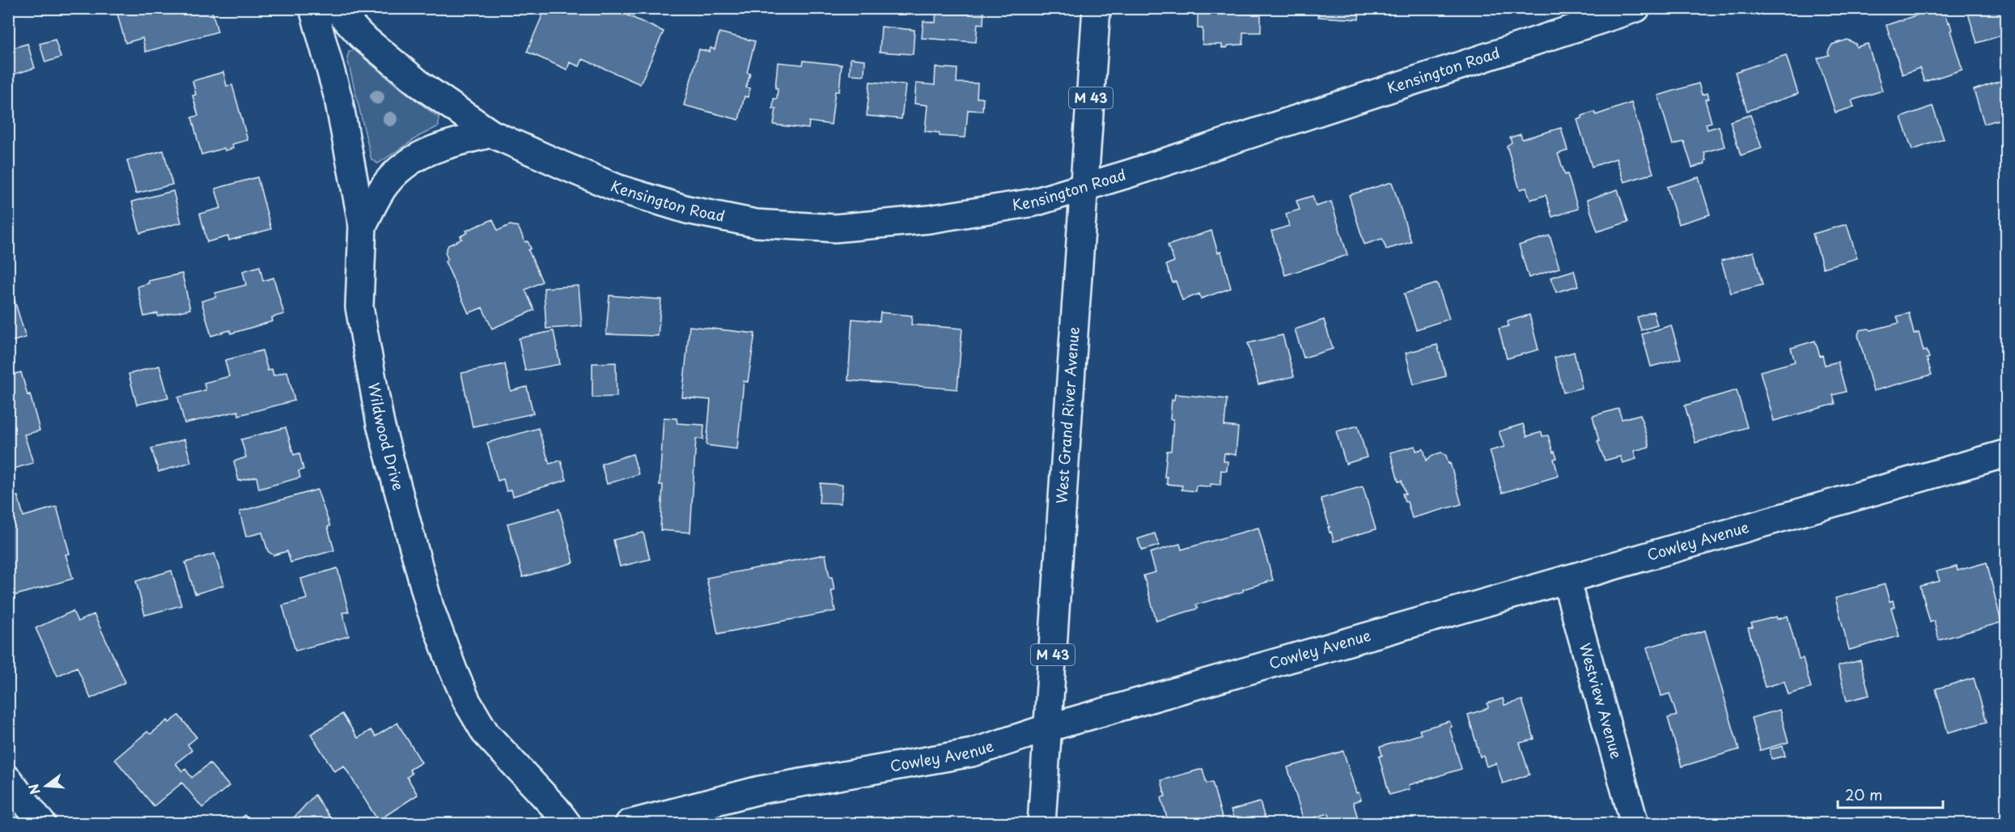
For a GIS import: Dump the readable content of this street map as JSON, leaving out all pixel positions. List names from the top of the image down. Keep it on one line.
{"streets":{"street":["Kensington Road","M 43","West Grand River Avenue","Wildwood Drive","Cowley Avenue","Westview Avenue"]},"crossings":[["Kensington Road","West Grand River Avenue"],["West Grand River Avenue","Cowley Avenue"],["Cowley Avenue","Westview Avenue"]],"scale_bar":"20 m","north":"left"}
